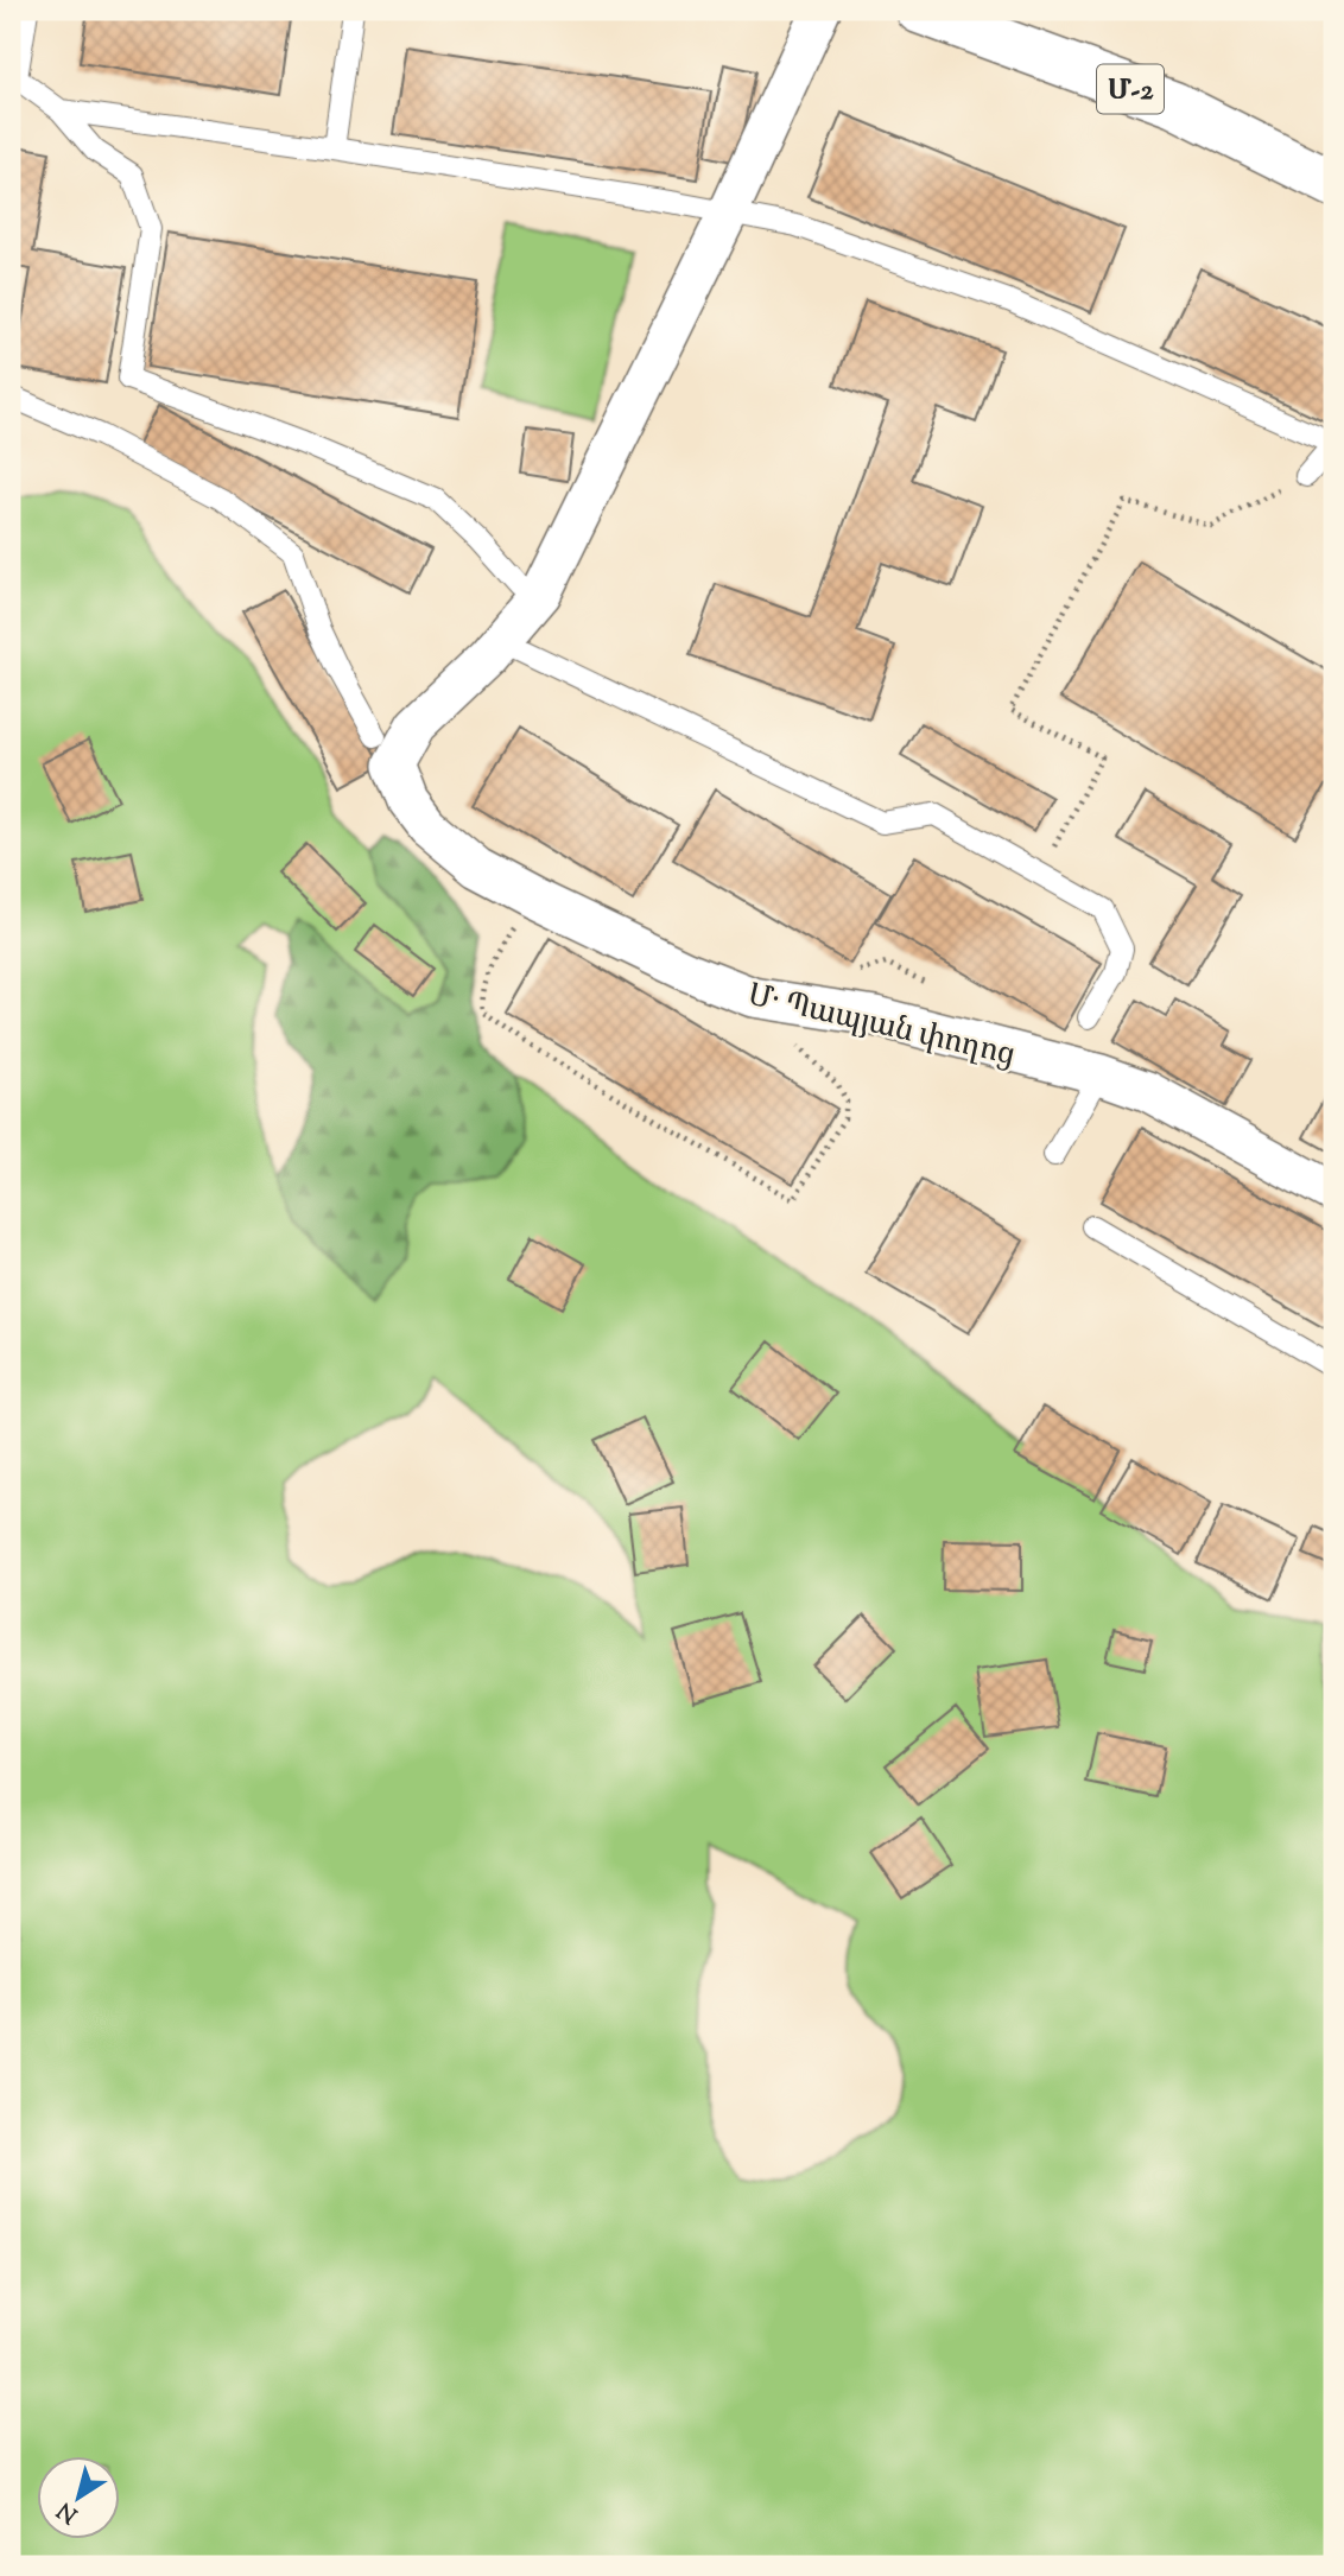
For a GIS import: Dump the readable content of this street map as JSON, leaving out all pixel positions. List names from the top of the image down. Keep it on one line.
{"streets":{"highway":["Մ-2"],"street":["Մ․ Պապյան փողոց"]},"north":"bottom left"}
